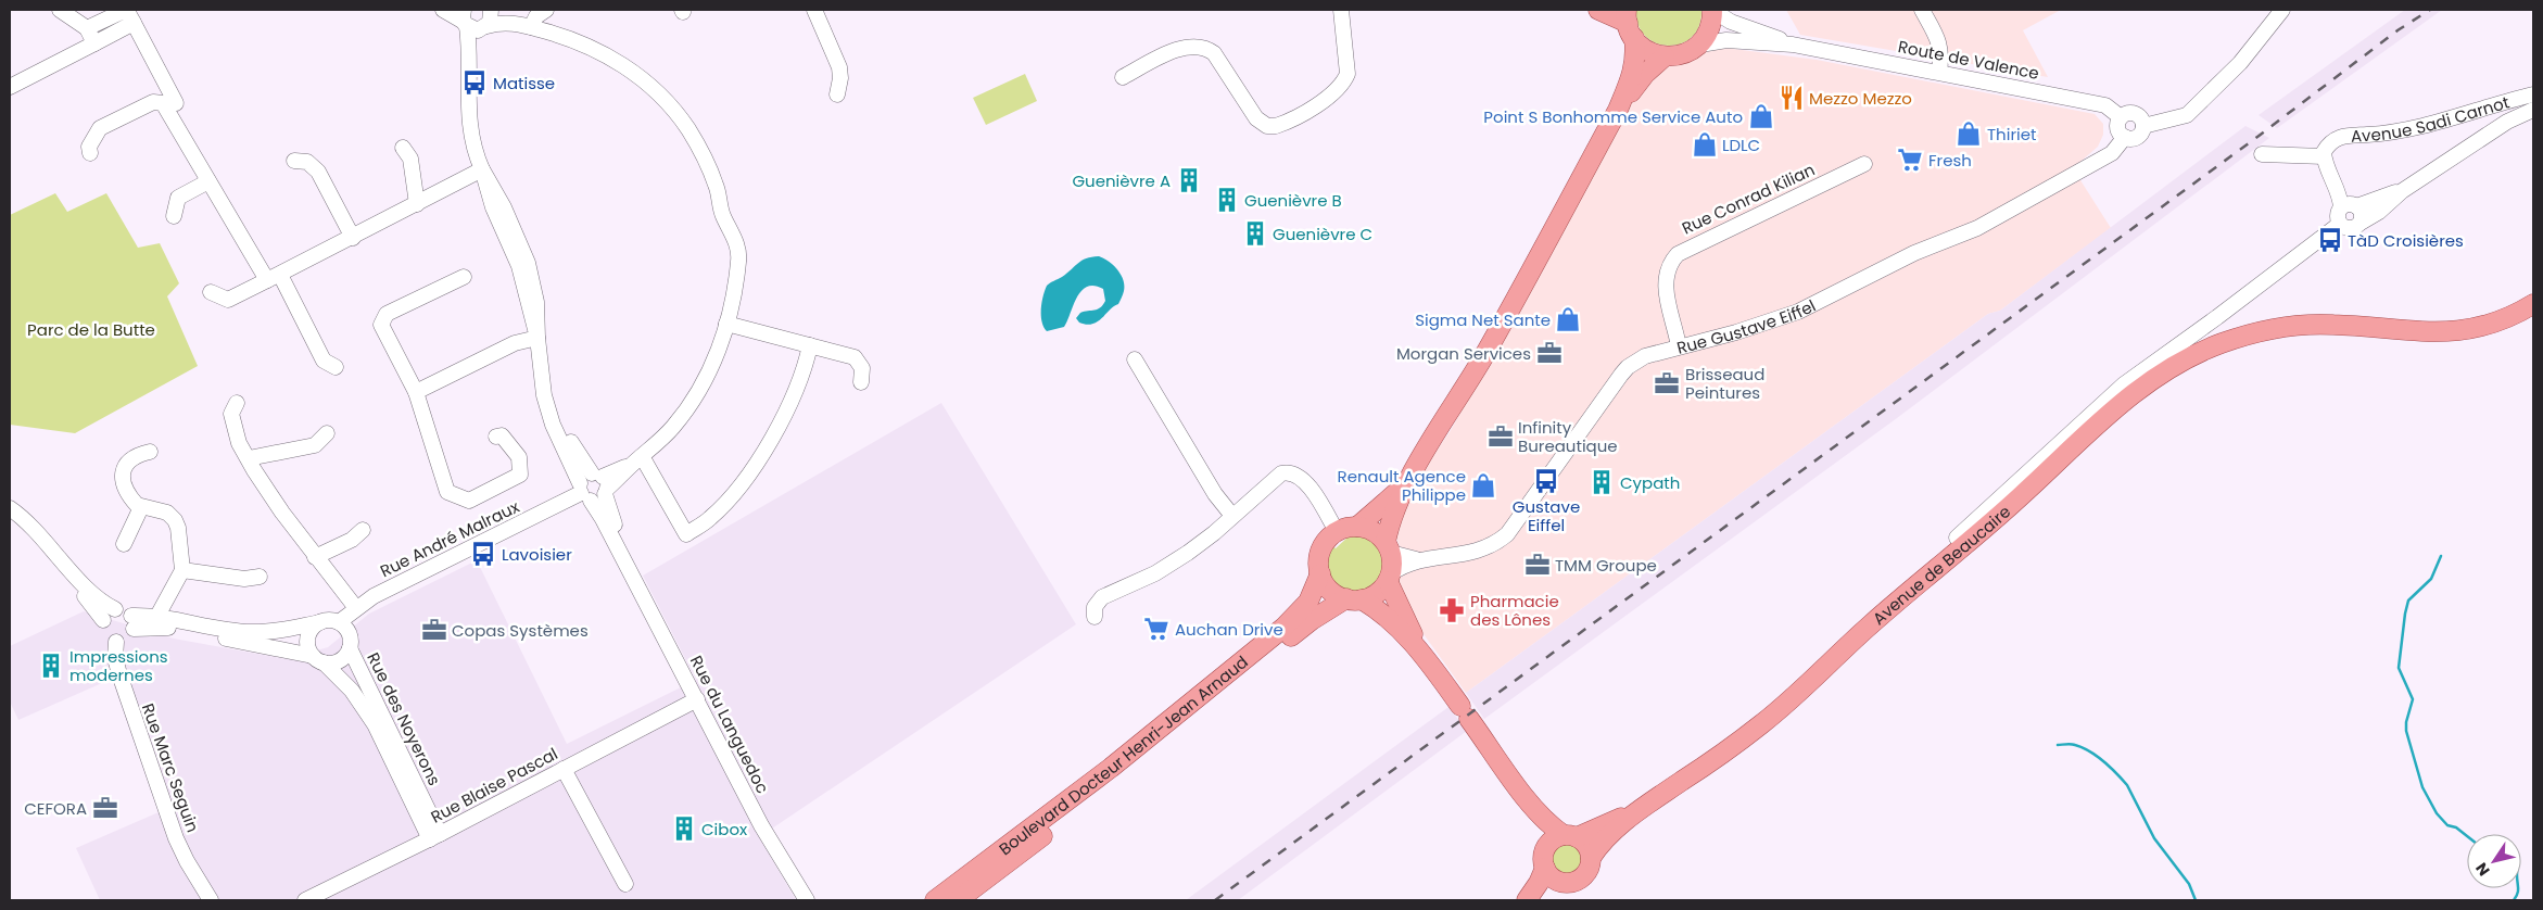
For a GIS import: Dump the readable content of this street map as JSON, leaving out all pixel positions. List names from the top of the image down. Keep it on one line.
{"streets":{"main road":["Avenue de Beaucaire","Boulevard Docteur Henri-Jean Arnaud"],"street":["Route de Valence","Avenue Sadi Carnot","Rue Conrad Kilian","Rue Gustave Eiffel","Rue André Malraux","Rue des Noyerons","Rue du Languedoc","Rue Marc Seguin","Rue Blaise Pascal"]},"crossings":[["Route de Valence","Rue Gustave Eiffel"],["Rue Conrad Kilian","Rue Gustave Eiffel"],["Rue Gustave Eiffel","Boulevard Docteur Henri-Jean Arnaud"],["Rue André Malraux","Rue des Noyerons"],["Rue André Malraux","Rue du Languedoc"],["Rue des Noyerons","Rue Blaise Pascal"],["Rue du Languedoc","Rue Blaise Pascal"]],"parks":["Parc de la Butte"],"places":{"bus stop":["Matisse","TàD Croisières","Gustave Eiffel","Lavoisier"],"restaurant":["Mezzo Mezzo"],"shop":["Point S Bonhomme Service Auto","Thiriet","LDLC","Sigma Net Sante","Renault Agence Philippe"],"supermarket":["Fresh","Auchan Drive"],"building":["Guenièvre A","Guenièvre B","Guenièvre C","Cypath","Impressions modernes","Cibox"],"office":["Morgan Services","Brisseaud Peintures","Infinity Bureautique","TMM Groupe","Copas Systèmes","CEFORA"],"pharmacy":["Pharmacie des Lônes"]},"north":"bottom left"}
